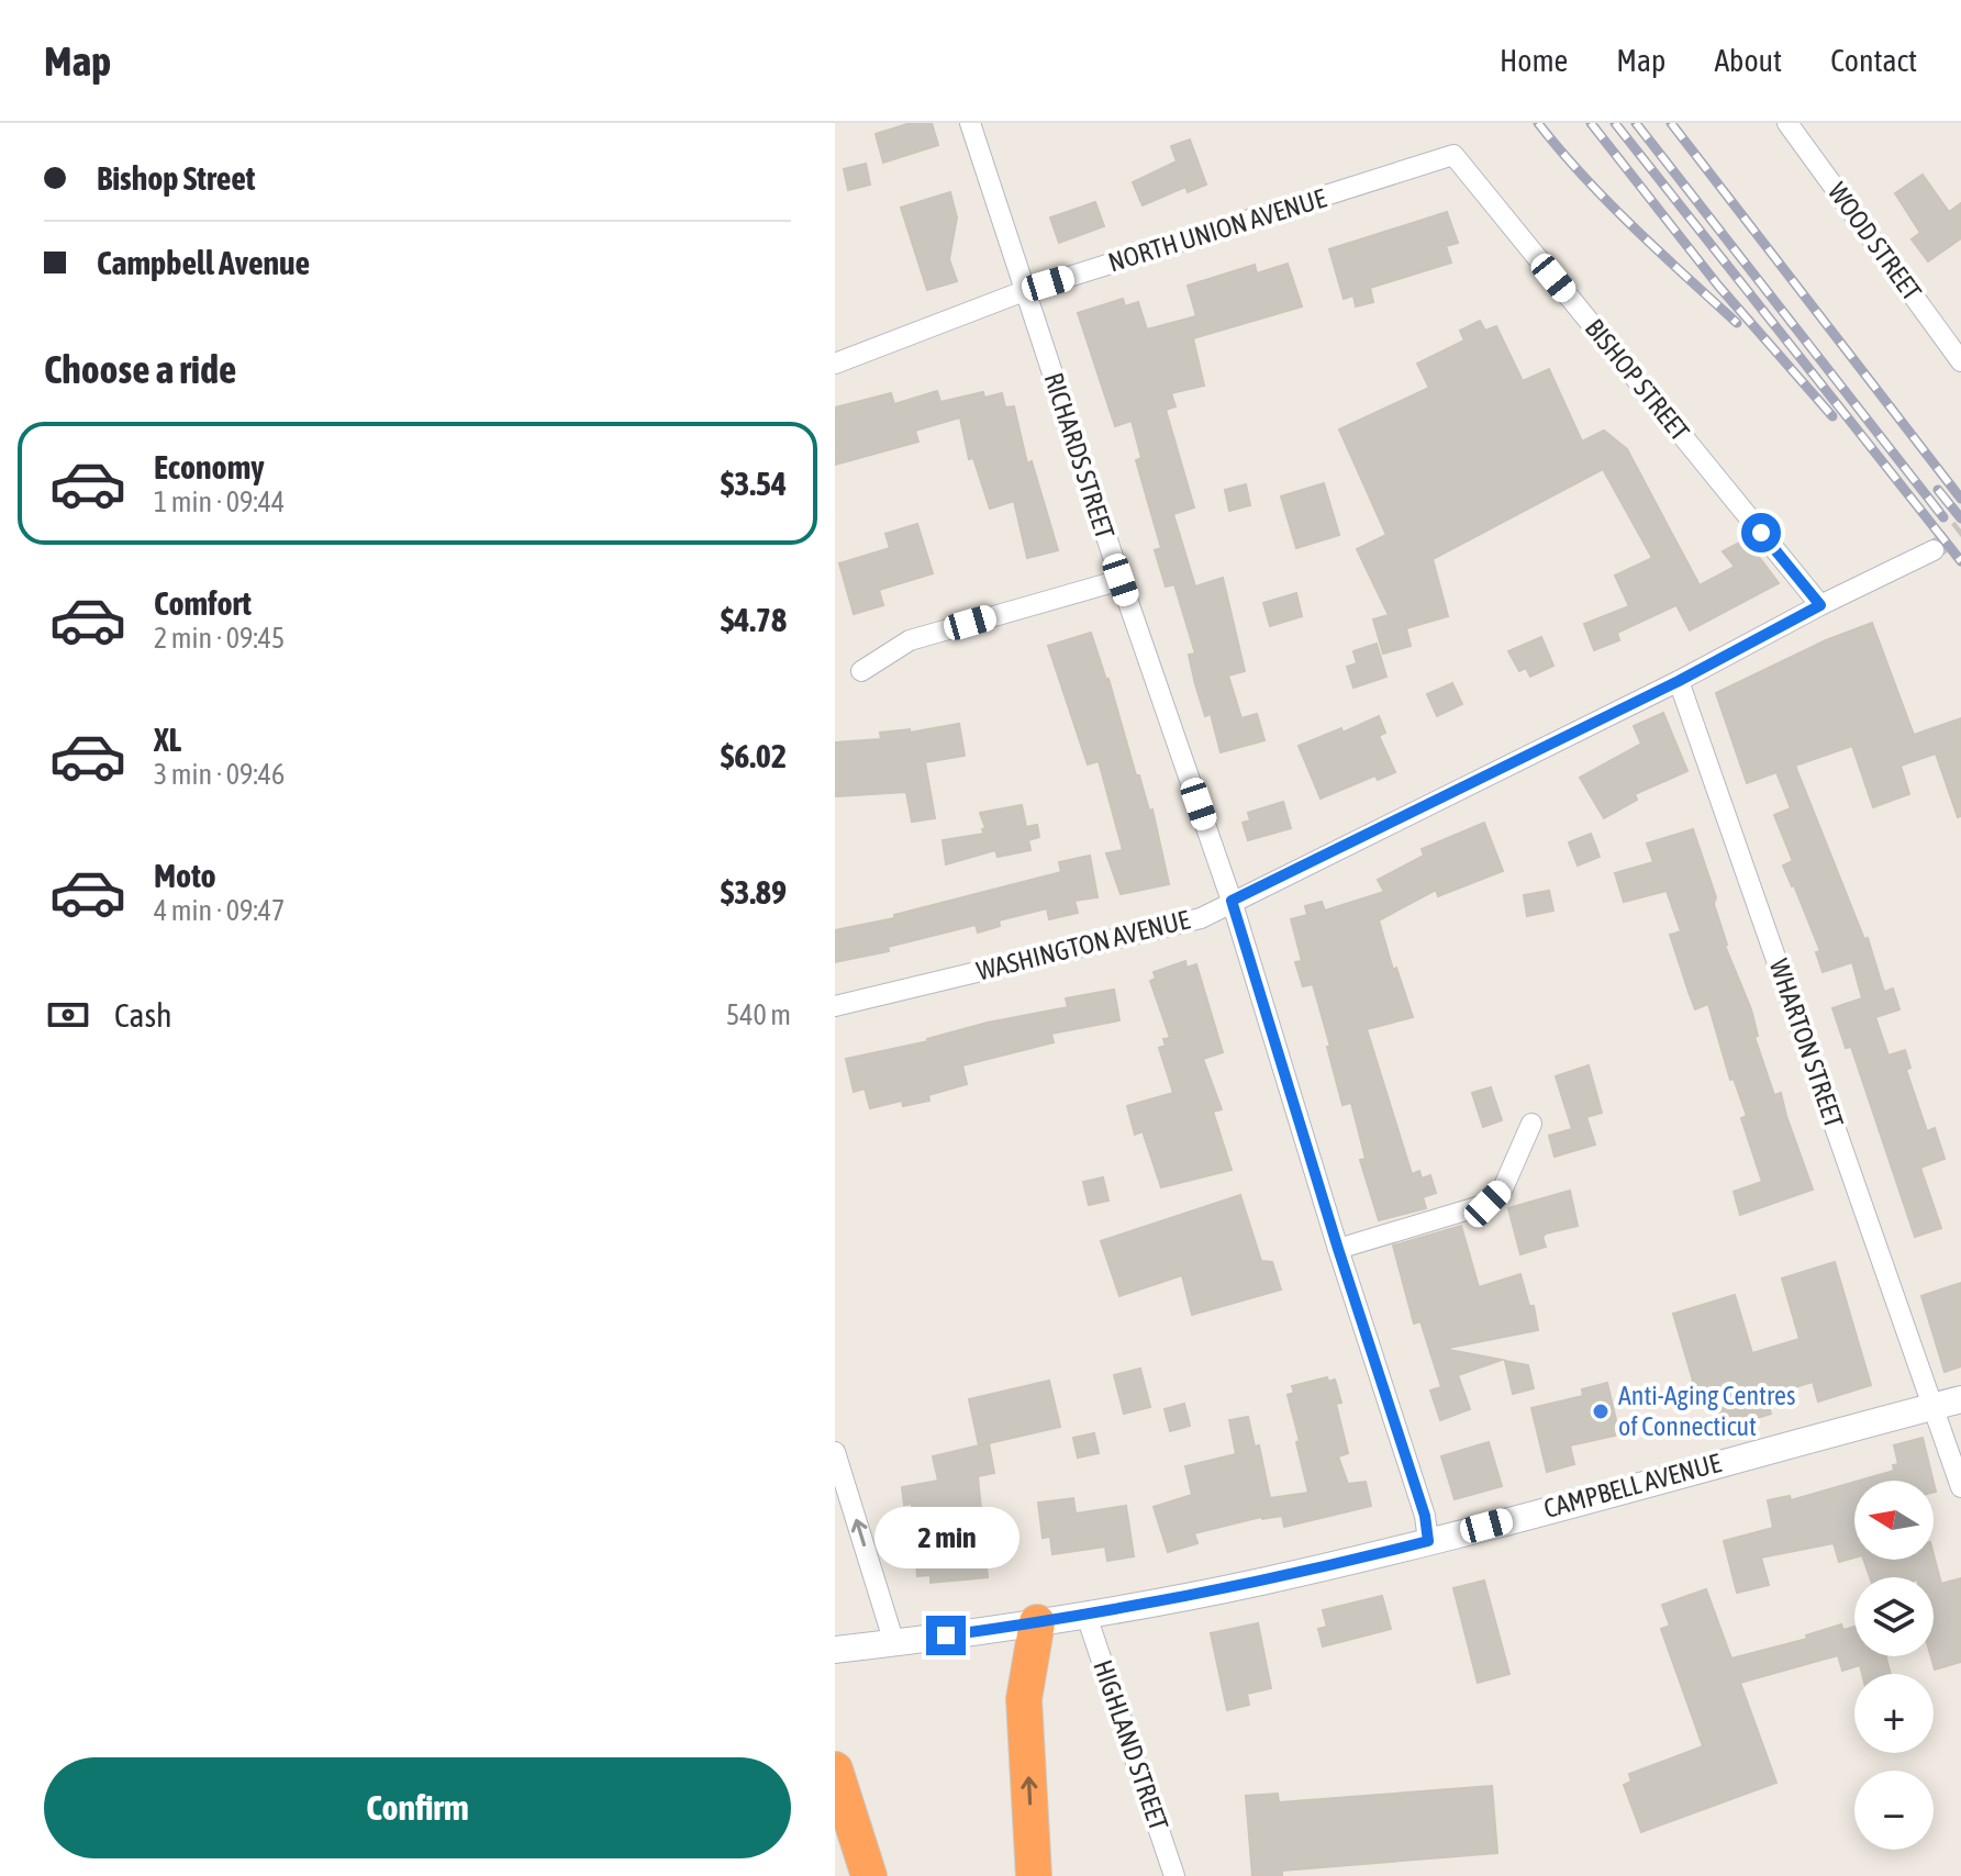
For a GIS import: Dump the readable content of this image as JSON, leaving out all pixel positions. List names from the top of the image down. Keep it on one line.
{"streets":{"main road":["CAMPBELL AVENUE"],"street":["NORTH UNION AVENUE","WOOD STREET","BISHOP STREET","RICHARDS STREET","WASHINGTON AVENUE","WHARTON STREET","HIGHLAND STREET"]},"crossings":[["NORTH UNION AVENUE","BISHOP STREET"],["NORTH UNION AVENUE","RICHARDS STREET"],["BISHOP STREET","WASHINGTON AVENUE"],["RICHARDS STREET","WASHINGTON AVENUE"],["RICHARDS STREET","CAMPBELL AVENUE"],["WASHINGTON AVENUE","WHARTON STREET"],["WHARTON STREET","CAMPBELL AVENUE"],["CAMPBELL AVENUE","HIGHLAND STREET"]],"places":["Anti-Aging Centres of Connecticut"],"north":"left","page":{"header":"Map","nav":["Home","Map","About","Contact"],"banner":["Bishop Street","Campbell Avenue"],"heading":"Choose a ride","list":[{"name":"Economy","note":"1 min · 09:44","value":"$3.54"},{"name":"Comfort","note":"2 min · 09:45","value":"$4.78"},{"name":"XL","note":"3 min · 09:46","value":"$6.02"},{"name":"Moto","note":"4 min · 09:47","value":"$3.89"}],"pay":["Cash","540 m"],"map_buttons":["+","−"],"bubble":"2 min","buttons":"Confirm"}}
